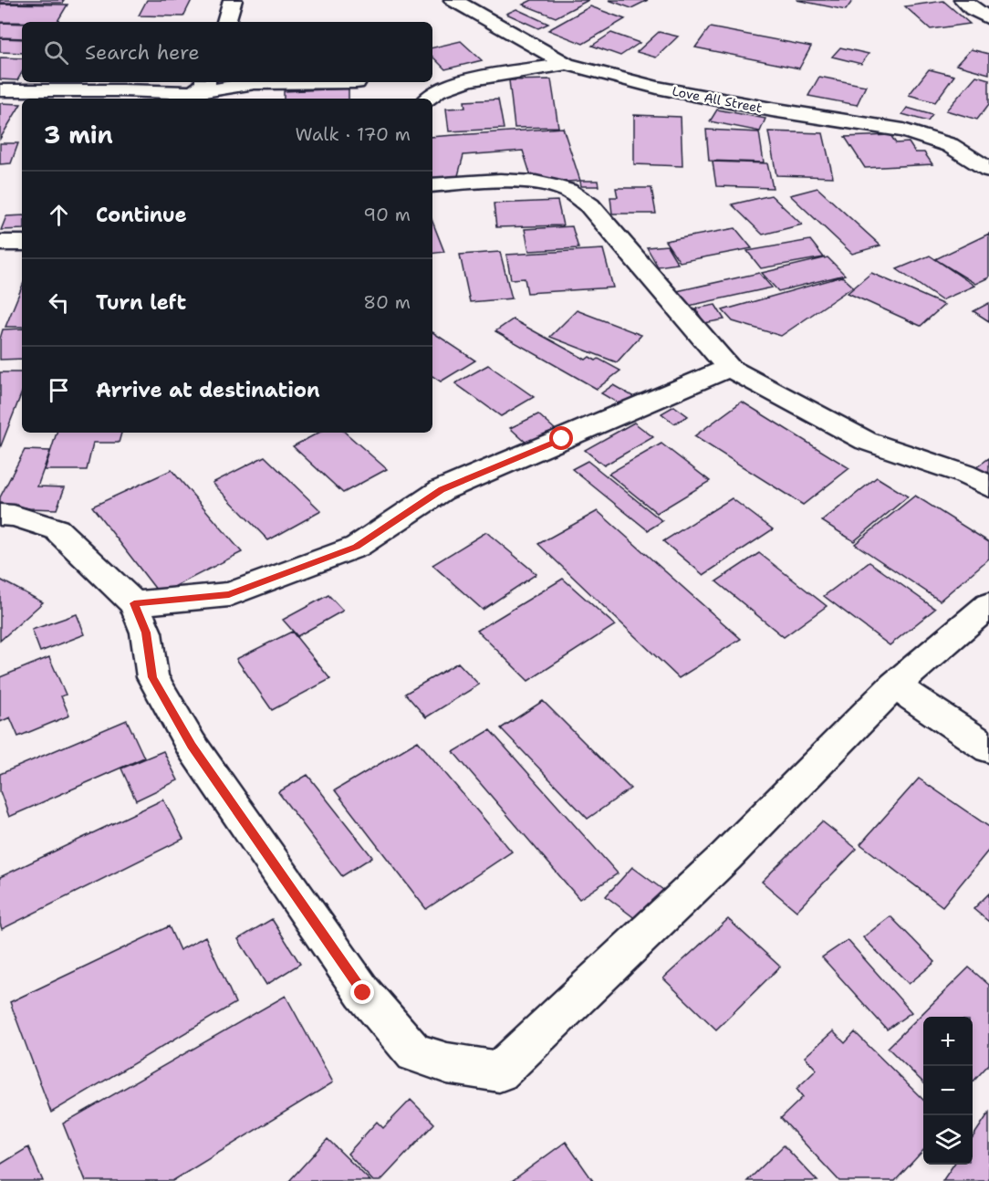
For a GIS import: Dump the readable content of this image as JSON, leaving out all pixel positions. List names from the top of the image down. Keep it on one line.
{"streets":{"street":["Love All Street"]},"page":{"search":"Search here","heading":["3 min","Walk · 170 m"],"list":[["Continue","90 m"],["Turn left","80 m"],"Arrive at destination"],"map_buttons":["+","−"]}}
